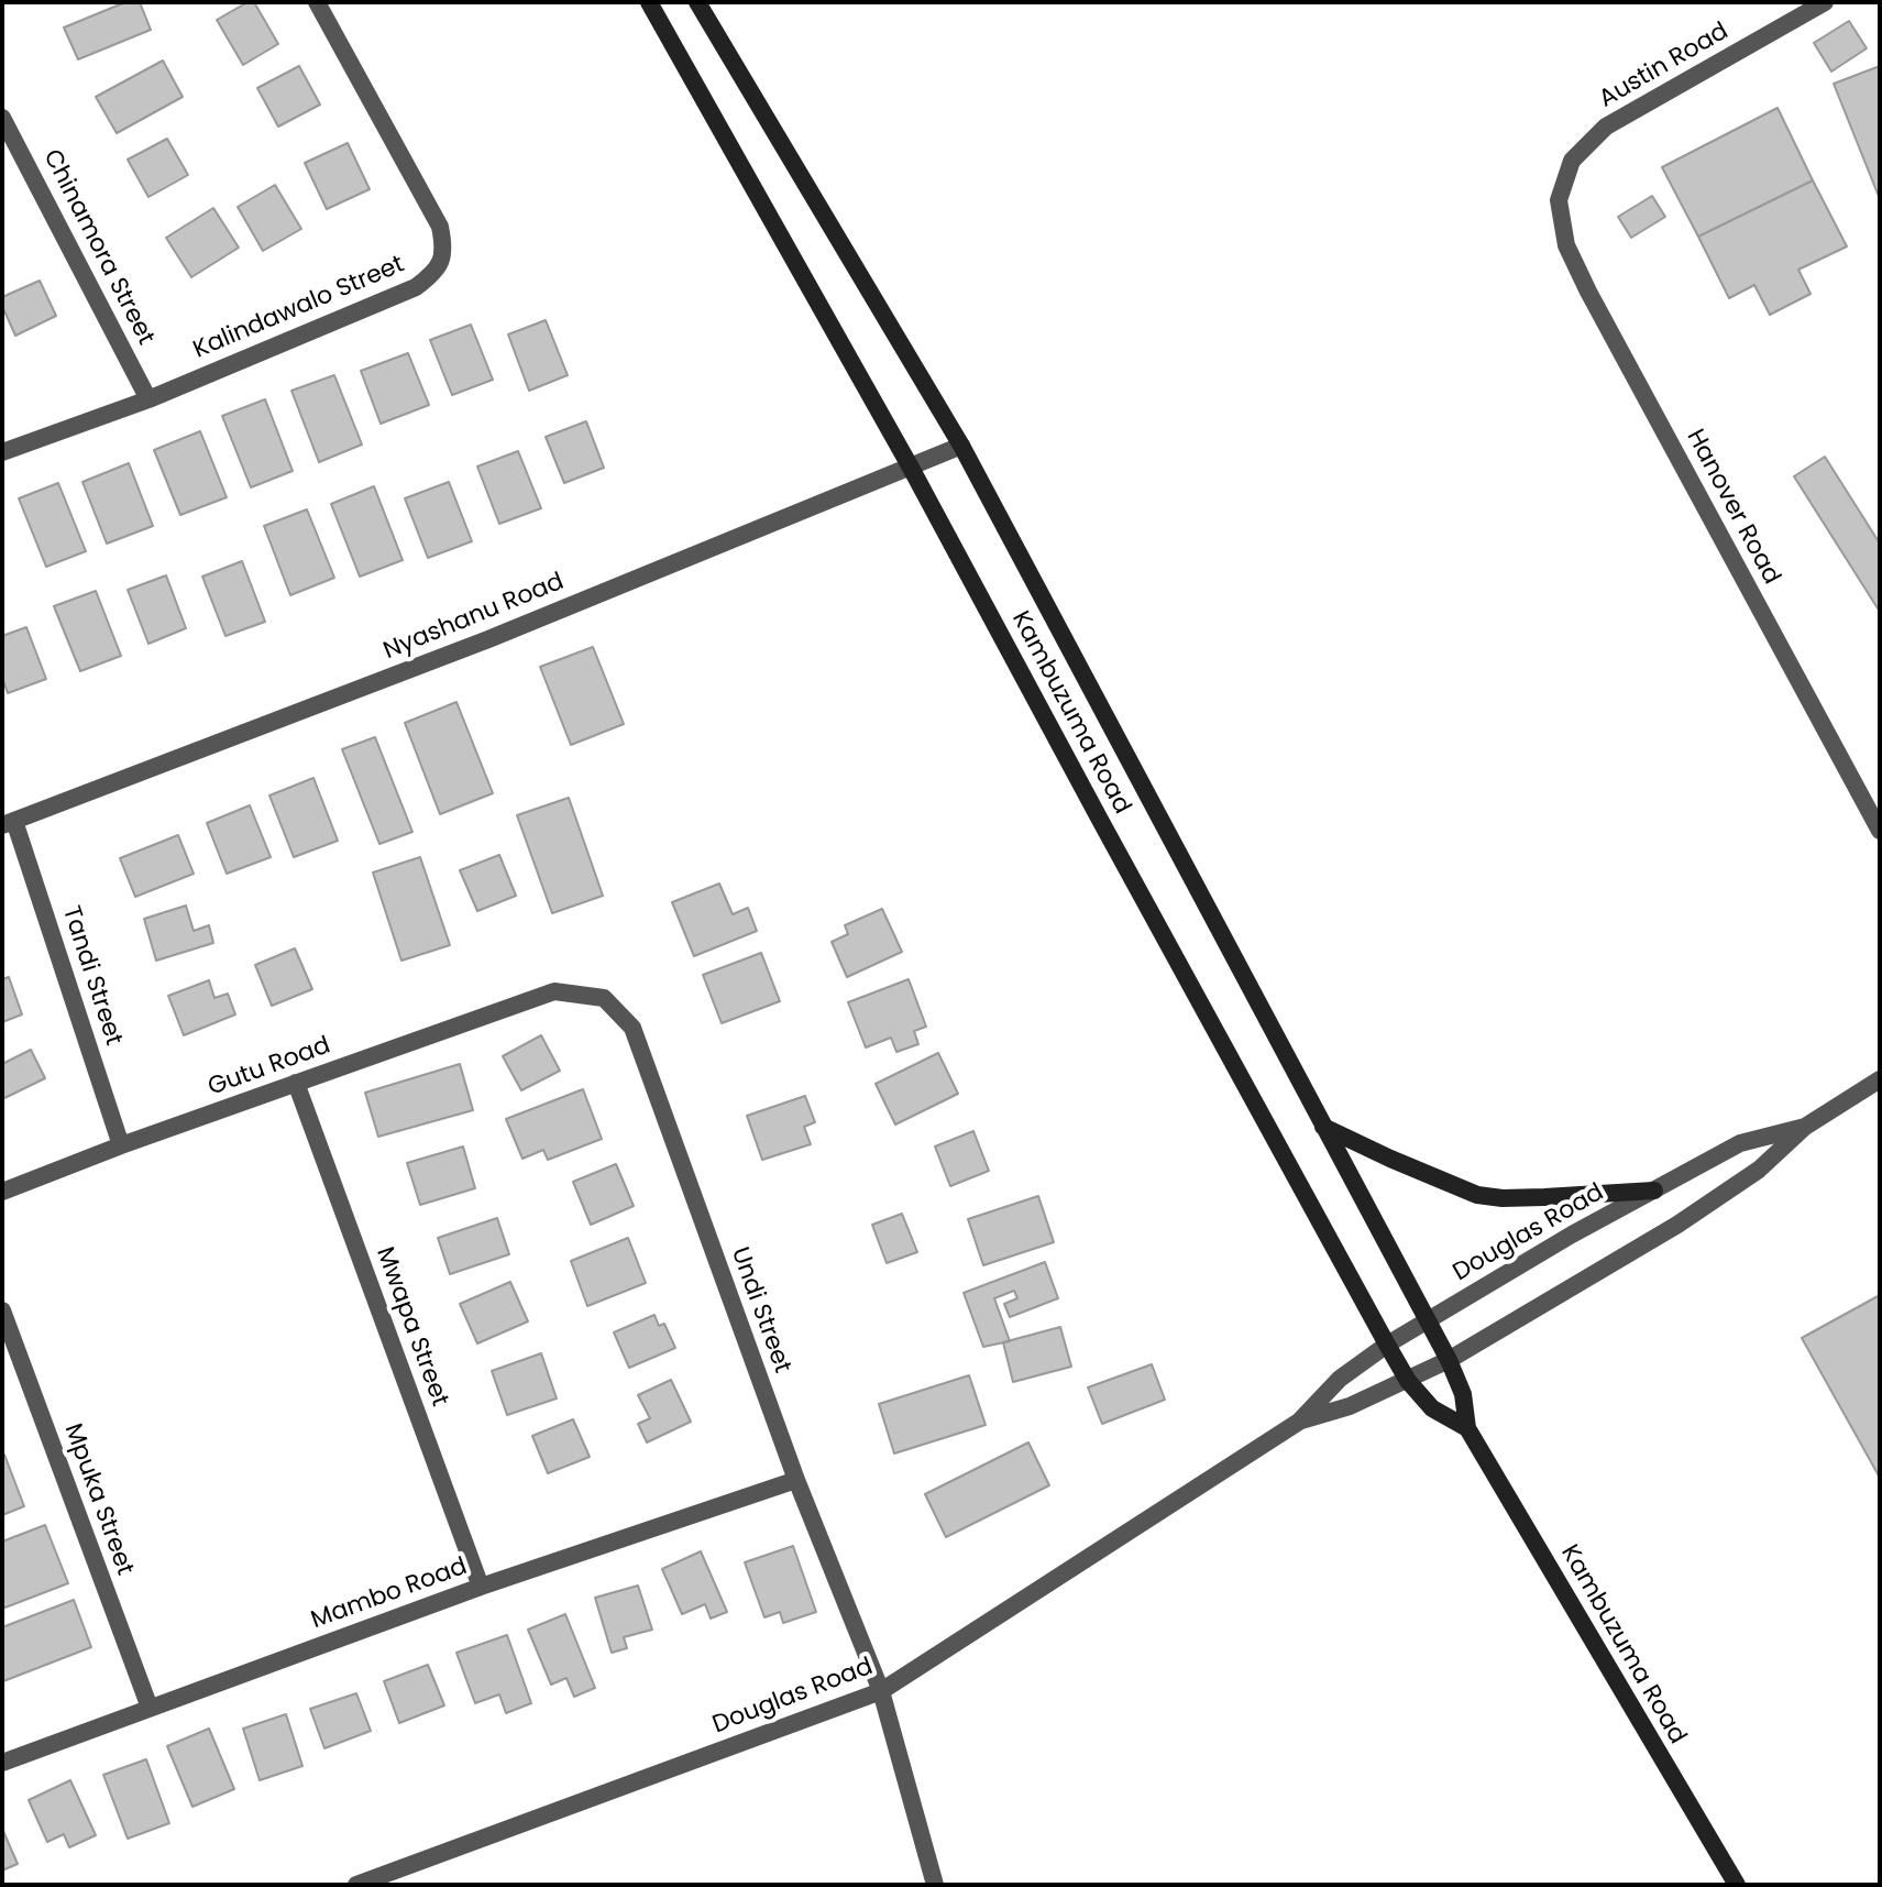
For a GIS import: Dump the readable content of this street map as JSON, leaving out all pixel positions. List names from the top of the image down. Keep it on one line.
{"streets":{"main road":["Kambuzuma Road"],"street":["Austin Road","Chinamora Street","Kalindawalo Street","Hanover Road","Nyashanu Road","Tandi Street","Gutu Road","Douglas Road","Undi Street","Mwapa Street","Mpuka Street","Mambo Road"]},"crossings":[["Austin Road","Hanover Road"],["Chinamora Street","Kalindawalo Street"],["Nyashanu Road","Kambuzuma Road"],["Nyashanu Road","Tandi Street"],["Kambuzuma Road","Douglas Road"],["Tandi Street","Gutu Road"],["Gutu Road","Undi Street"],["Gutu Road","Mwapa Street"],["Douglas Road","Undi Street"],["Undi Street","Mambo Road"],["Mwapa Street","Mambo Road"],["Mpuka Street","Mambo Road"]]}
